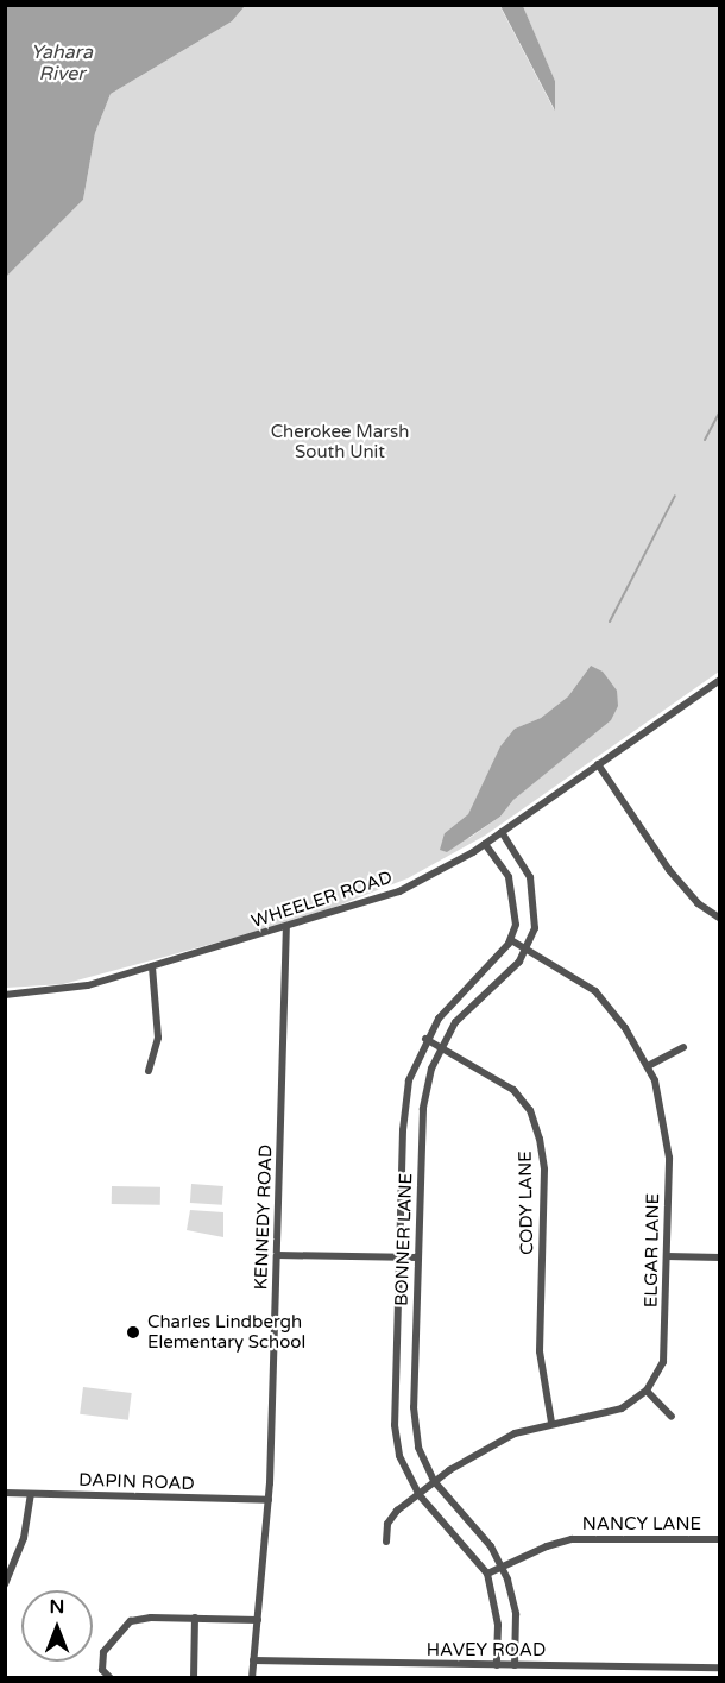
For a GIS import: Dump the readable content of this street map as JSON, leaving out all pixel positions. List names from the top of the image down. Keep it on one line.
{"streets":{"street":["WHEELER ROAD","CODY LANE","KENNEDY ROAD","BONNER LANE","ELGAR LANE","DAPIN ROAD","NANCY LANE","HAVEY ROAD"]},"crossings":[["WHEELER ROAD","KENNEDY ROAD"],["CODY LANE","BONNER LANE"],["CODY LANE","ELGAR LANE"],["KENNEDY ROAD","DAPIN ROAD"],["KENNEDY ROAD","HAVEY ROAD"],["BONNER LANE","ELGAR LANE"],["BONNER LANE","NANCY LANE"],["BONNER LANE","HAVEY ROAD"]],"water":["Yahara River"],"parks":["Cherokee Marsh South Unit"],"places":["Charles Lindbergh Elementary School"],"north":"top"}
